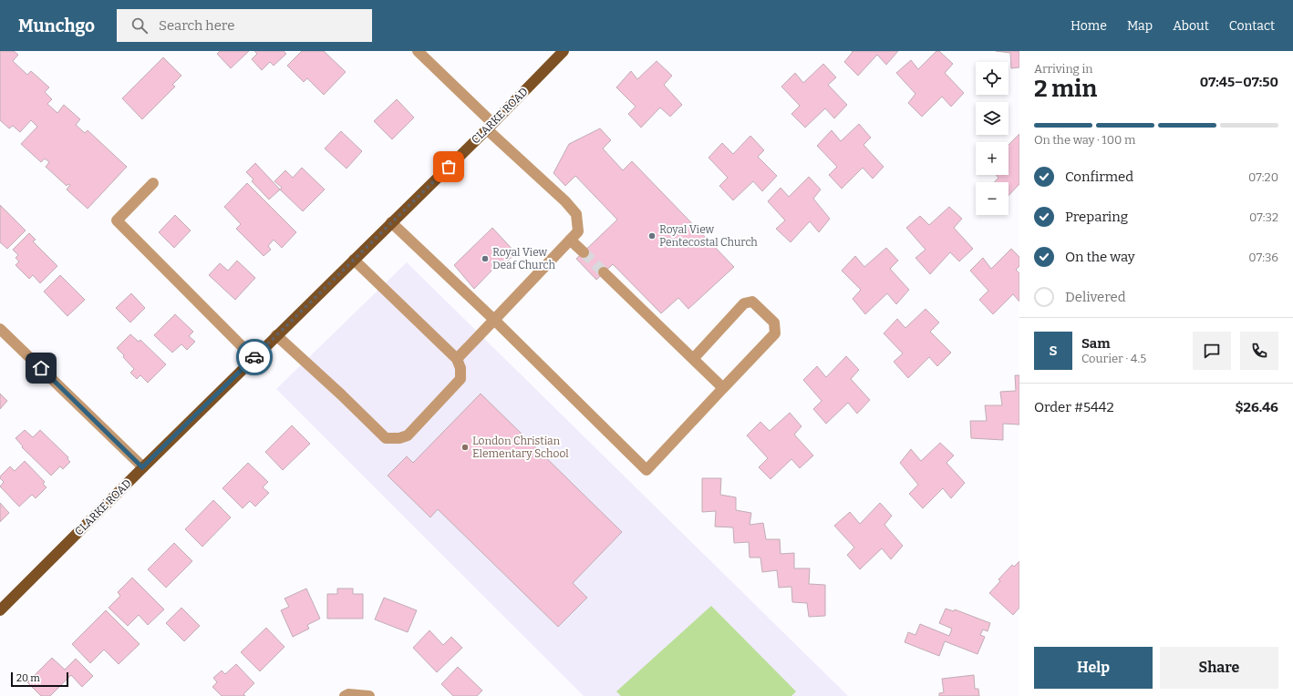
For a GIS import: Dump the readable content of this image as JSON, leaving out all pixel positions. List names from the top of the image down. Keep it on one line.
{"streets":{"main road":["CLARKE ROAD"]},"places":["Royal View Pentecostal Church","Royal View Deaf Church","London Christian Elementary School"],"scale_bar":"20 m","page":{"header":"Munchgo","search":"Search here","nav":["Home","Map","About","Contact"],"heading":["2 min","Arriving in","07:45–07:50"],"panel":["Sam","Courier · 4.5","Order #5442","$26.46"],"map_buttons":["+","−"],"bar":"On the way · 100 m","list":[["Confirmed","07:20"],["Preparing","07:32"],["On the way","07:36"],"Delivered"],"round":"S","buttons":["Help","Share"],"scale":"20 m"}}
